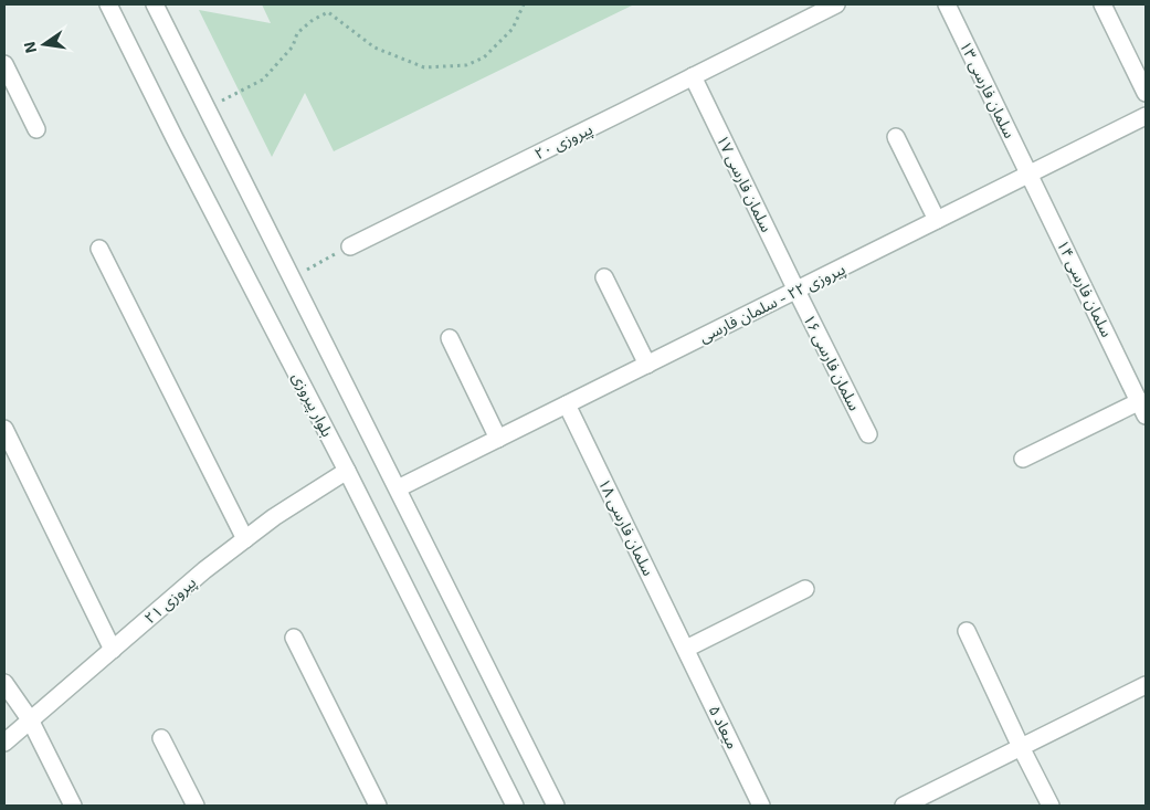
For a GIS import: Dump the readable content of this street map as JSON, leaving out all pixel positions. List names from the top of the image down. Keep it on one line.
{"streets":{"street":["سلمان فارسی ۱۳","پیروزی ۲۰","سلمان فارسی ۱۷","سلمان فارسی ۱۴","پیروزی ۲۲ - سلمان فارسی","سلمان فارسی ۱۶","بلوار پیروزی","سلمان فارسی ۱۸","پیروزی ۲۱","میعاد ۵"]},"crossings":[["سلمان فارسی ۱۳","سلمان فارسی ۱۴"],["سلمان فارسی ۱۳","پیروزی ۲۲ - سلمان فارسی"],["پیروزی ۲۰","سلمان فارسی ۱۷"],["سلمان فارسی ۱۷","پیروزی ۲۲ - سلمان فارسی"],["سلمان فارسی ۱۷","سلمان فارسی ۱۶"],["سلمان فارسی ۱۴","پیروزی ۲۲ - سلمان فارسی"],["پیروزی ۲۲ - سلمان فارسی","سلمان فارسی ۱۶"],["پیروزی ۲۲ - سلمان فارسی","سلمان فارسی ۱۸"],["بلوار پیروزی","پیروزی ۲۱"],["سلمان فارسی ۱۸","میعاد ۵"]],"north":"left"}
